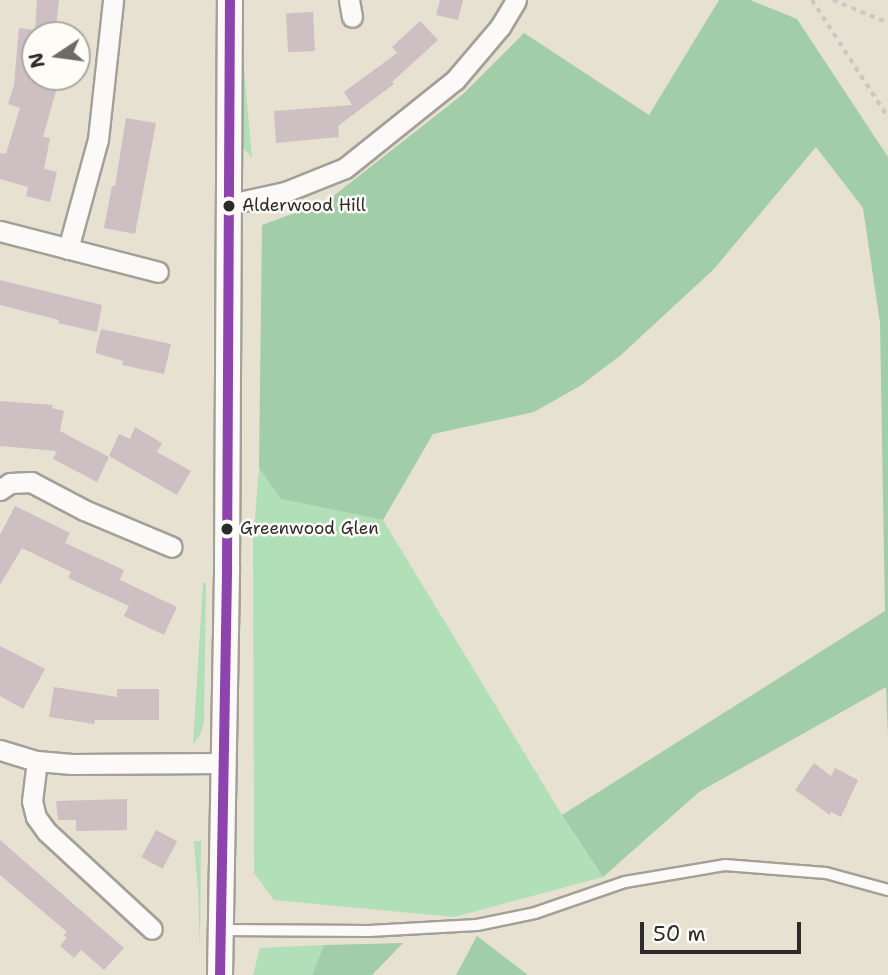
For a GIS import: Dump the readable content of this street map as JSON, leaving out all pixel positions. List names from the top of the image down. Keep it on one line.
{"places":["Alderwood Hill","Greenwood Glen"],"scale_bar":"50 m","north":"left"}
